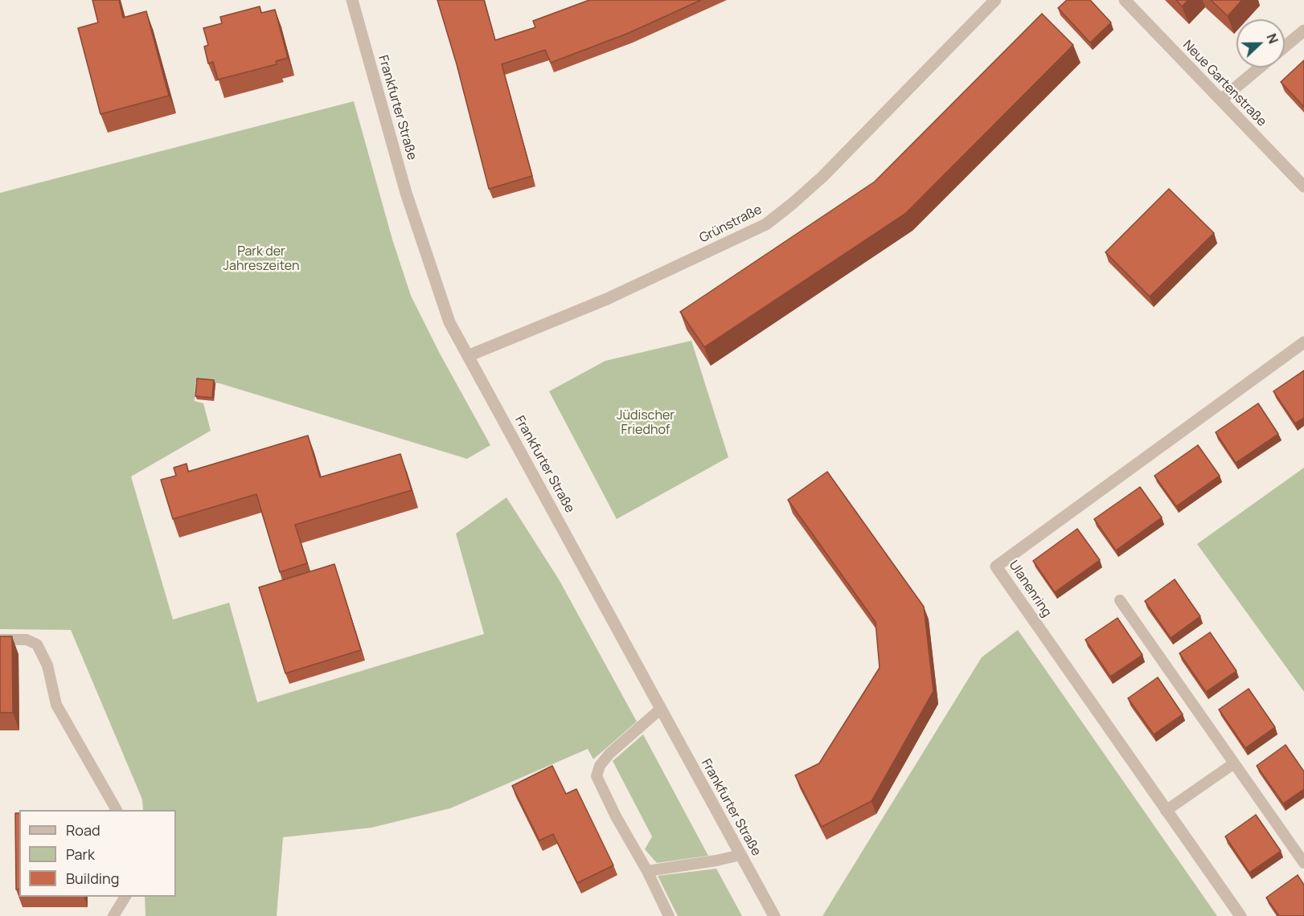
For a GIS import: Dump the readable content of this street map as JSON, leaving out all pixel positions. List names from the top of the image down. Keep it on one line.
{"streets":{"street":["Neue Gartenstraße","Frankfurter Straße","Grünstraße","Ulanenring"]},"crossings":[["Frankfurter Straße","Grünstraße"]],"parks":["Park der Jahreszeiten","Jüdischer Friedhof"],"legend":["Road","Park","Building"],"north":"right"}
